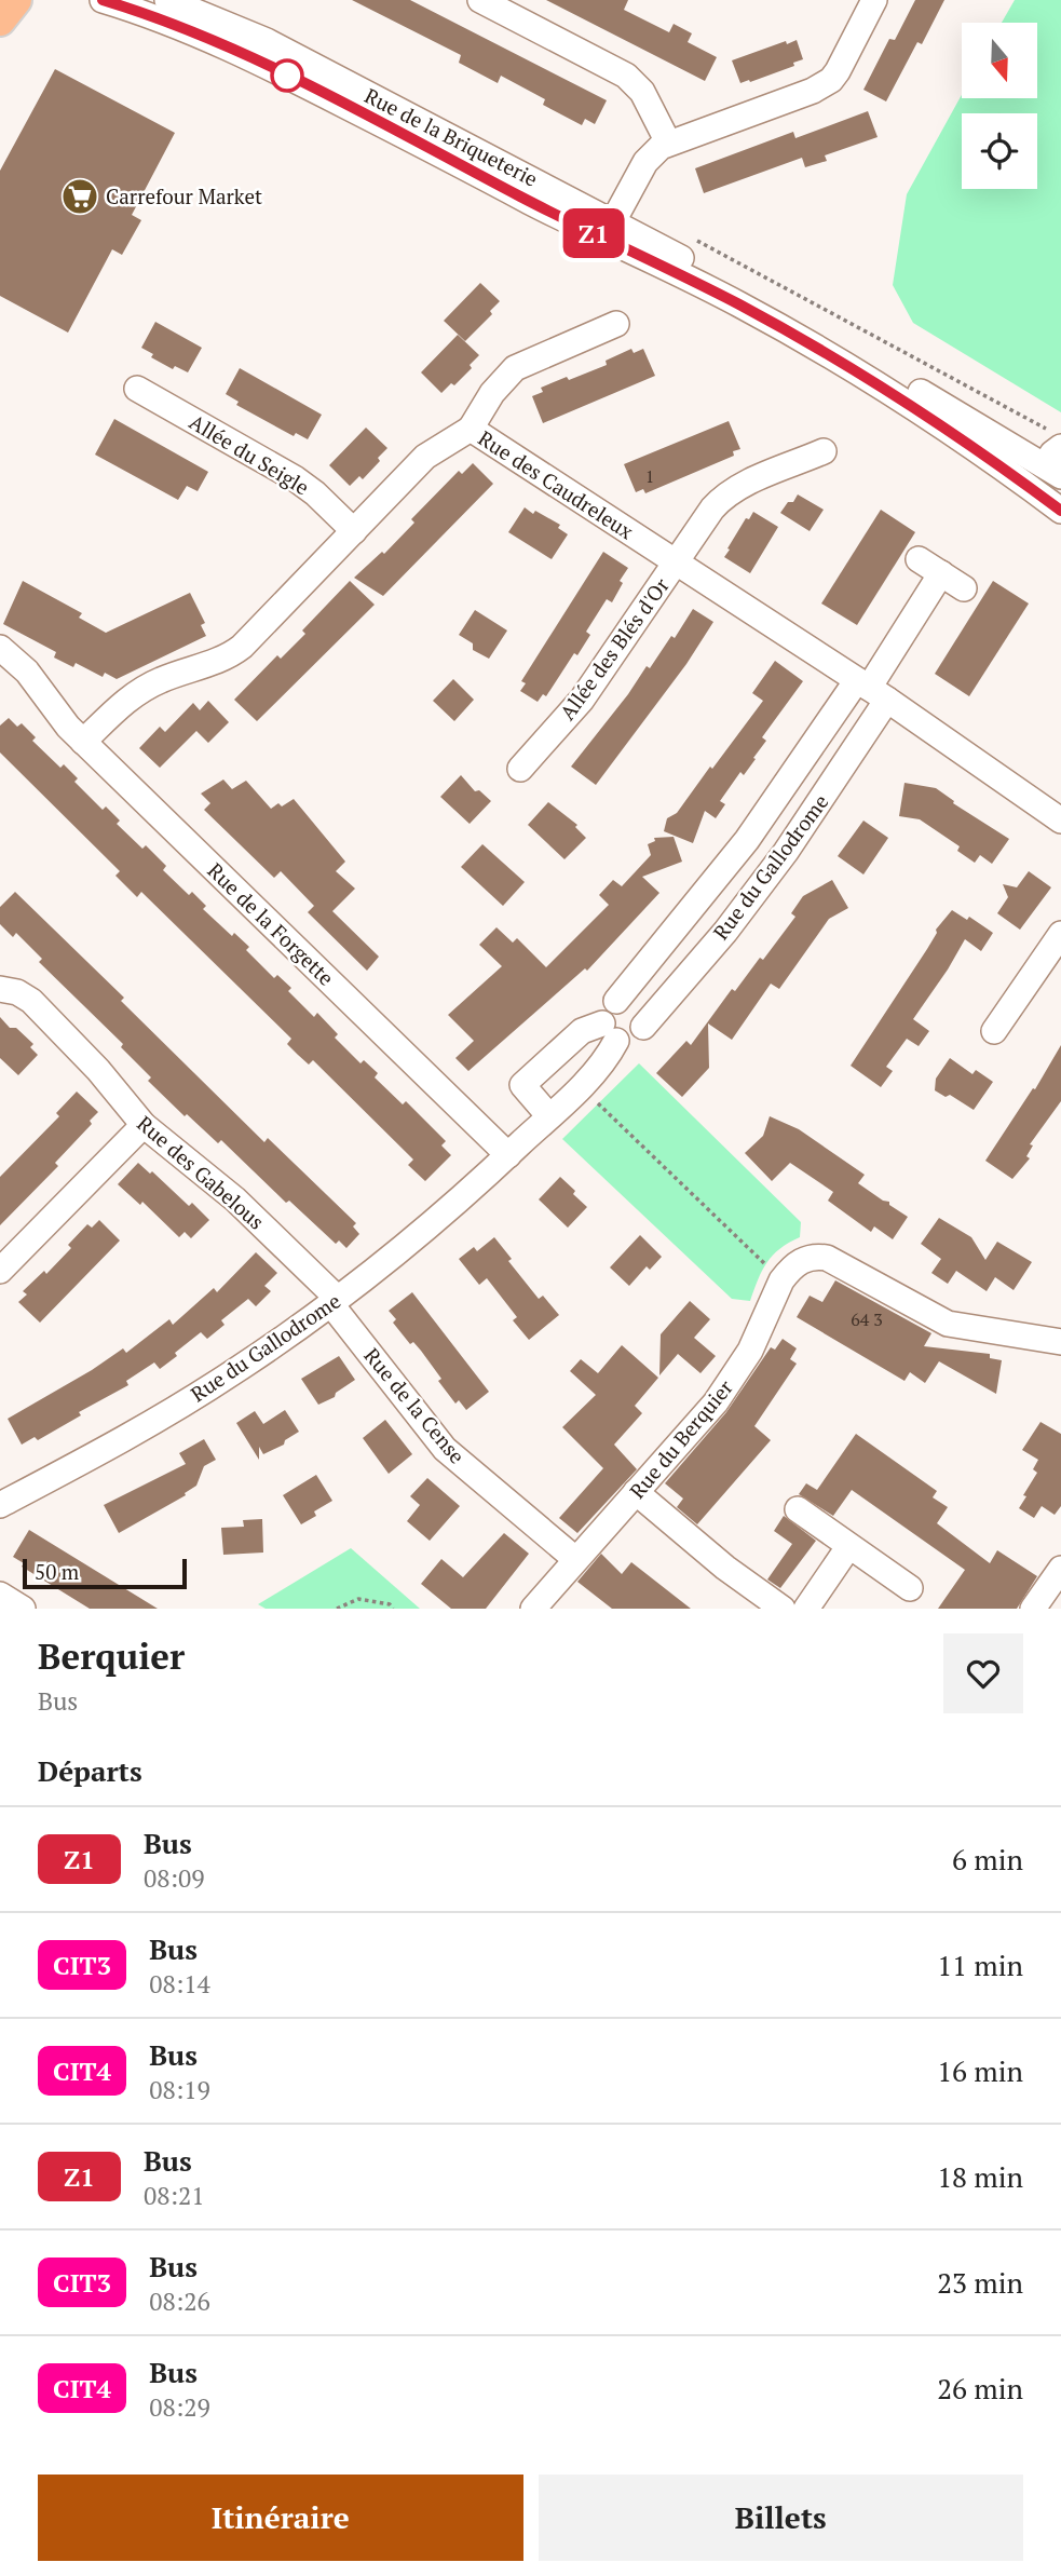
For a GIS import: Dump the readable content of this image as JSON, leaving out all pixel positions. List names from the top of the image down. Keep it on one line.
{"streets":{"street":["Rue de la Briqueterie","Allée du Seigle","Rue des Caudreleux","Allée des Blés d'Or","Rue du Gallodrome","Rue de la Forgette","Rue des Gabelous","Rue de la Cense","Rue du Berquier"]},"crossings":[["Allée du Seigle","Rue des Caudreleux"],["Rue des Caudreleux","Allée des Blés d'Or"],["Rue des Caudreleux","Rue du Gallodrome"],["Rue des Caudreleux","Rue de la Forgette"],["Rue du Gallodrome","Rue de la Forgette"],["Rue du Gallodrome","Rue des Gabelous"],["Rue du Gallodrome","Rue de la Cense"],["Rue des Gabelous","Rue de la Cense"],["Rue de la Cense","Rue du Berquier"]],"places":{"supermarket":["Carrefour Market"]},"lines":["bus line Z1"],"house_numbers":["1","64 3"],"scale_bar":"50 m","north":"bottom","page":{"on_map":"Z1","scale":"50 m","heading":[["Berquier","Bus"],"Départs"],"list":[{"mark":"Z1","name":"Bus","note":"08:09","value":"6 min"},{"mark":"CIT3","name":"Bus","note":"08:14","value":"11 min"},{"mark":"CIT4","name":"Bus","note":"08:19","value":"16 min"},{"mark":"Z1","name":"Bus","note":"08:21","value":"18 min"},{"mark":"CIT3","name":"Bus","note":"08:26","value":"23 min"},{"mark":"CIT4","name":"Bus","note":"08:29","value":"26 min"}],"buttons":["Itinéraire","Billets"]}}
